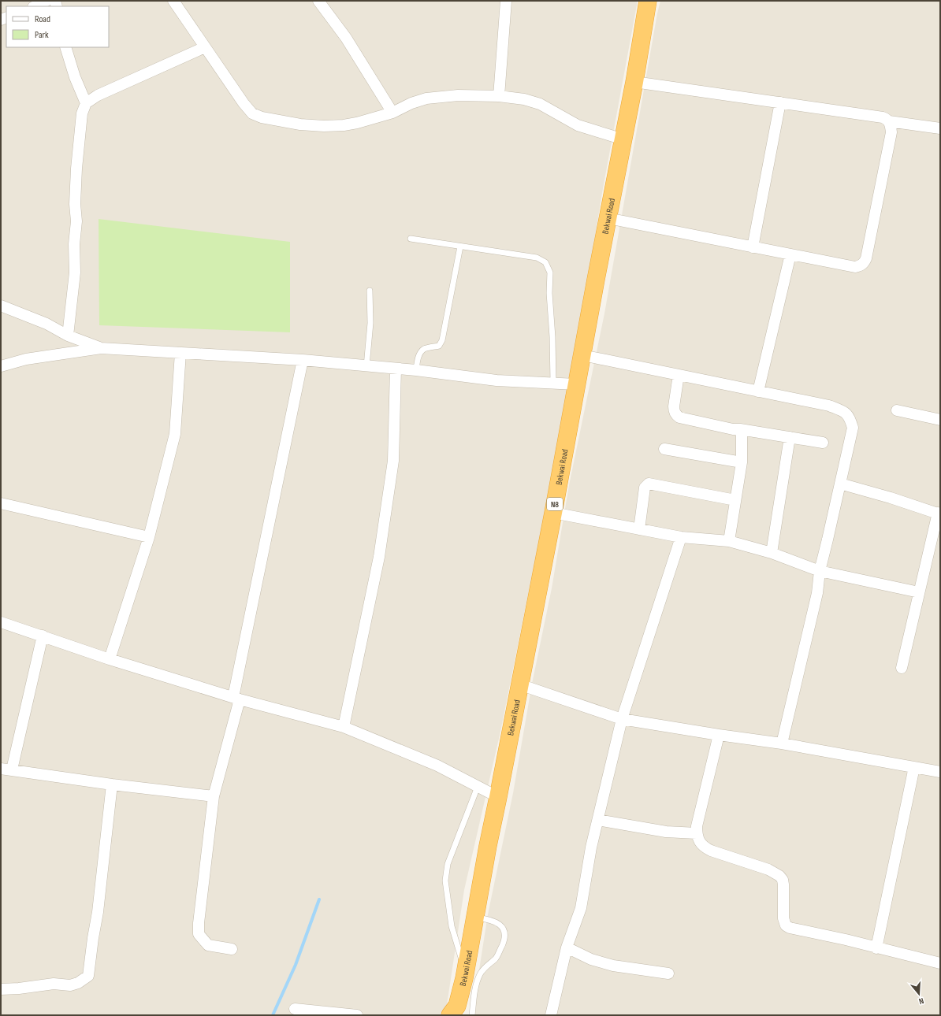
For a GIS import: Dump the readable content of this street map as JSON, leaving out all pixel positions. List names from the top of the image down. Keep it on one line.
{"streets":{"highway":["Bekwai Road","N8"]},"legend":["Road","Park"],"north":"bottom"}
